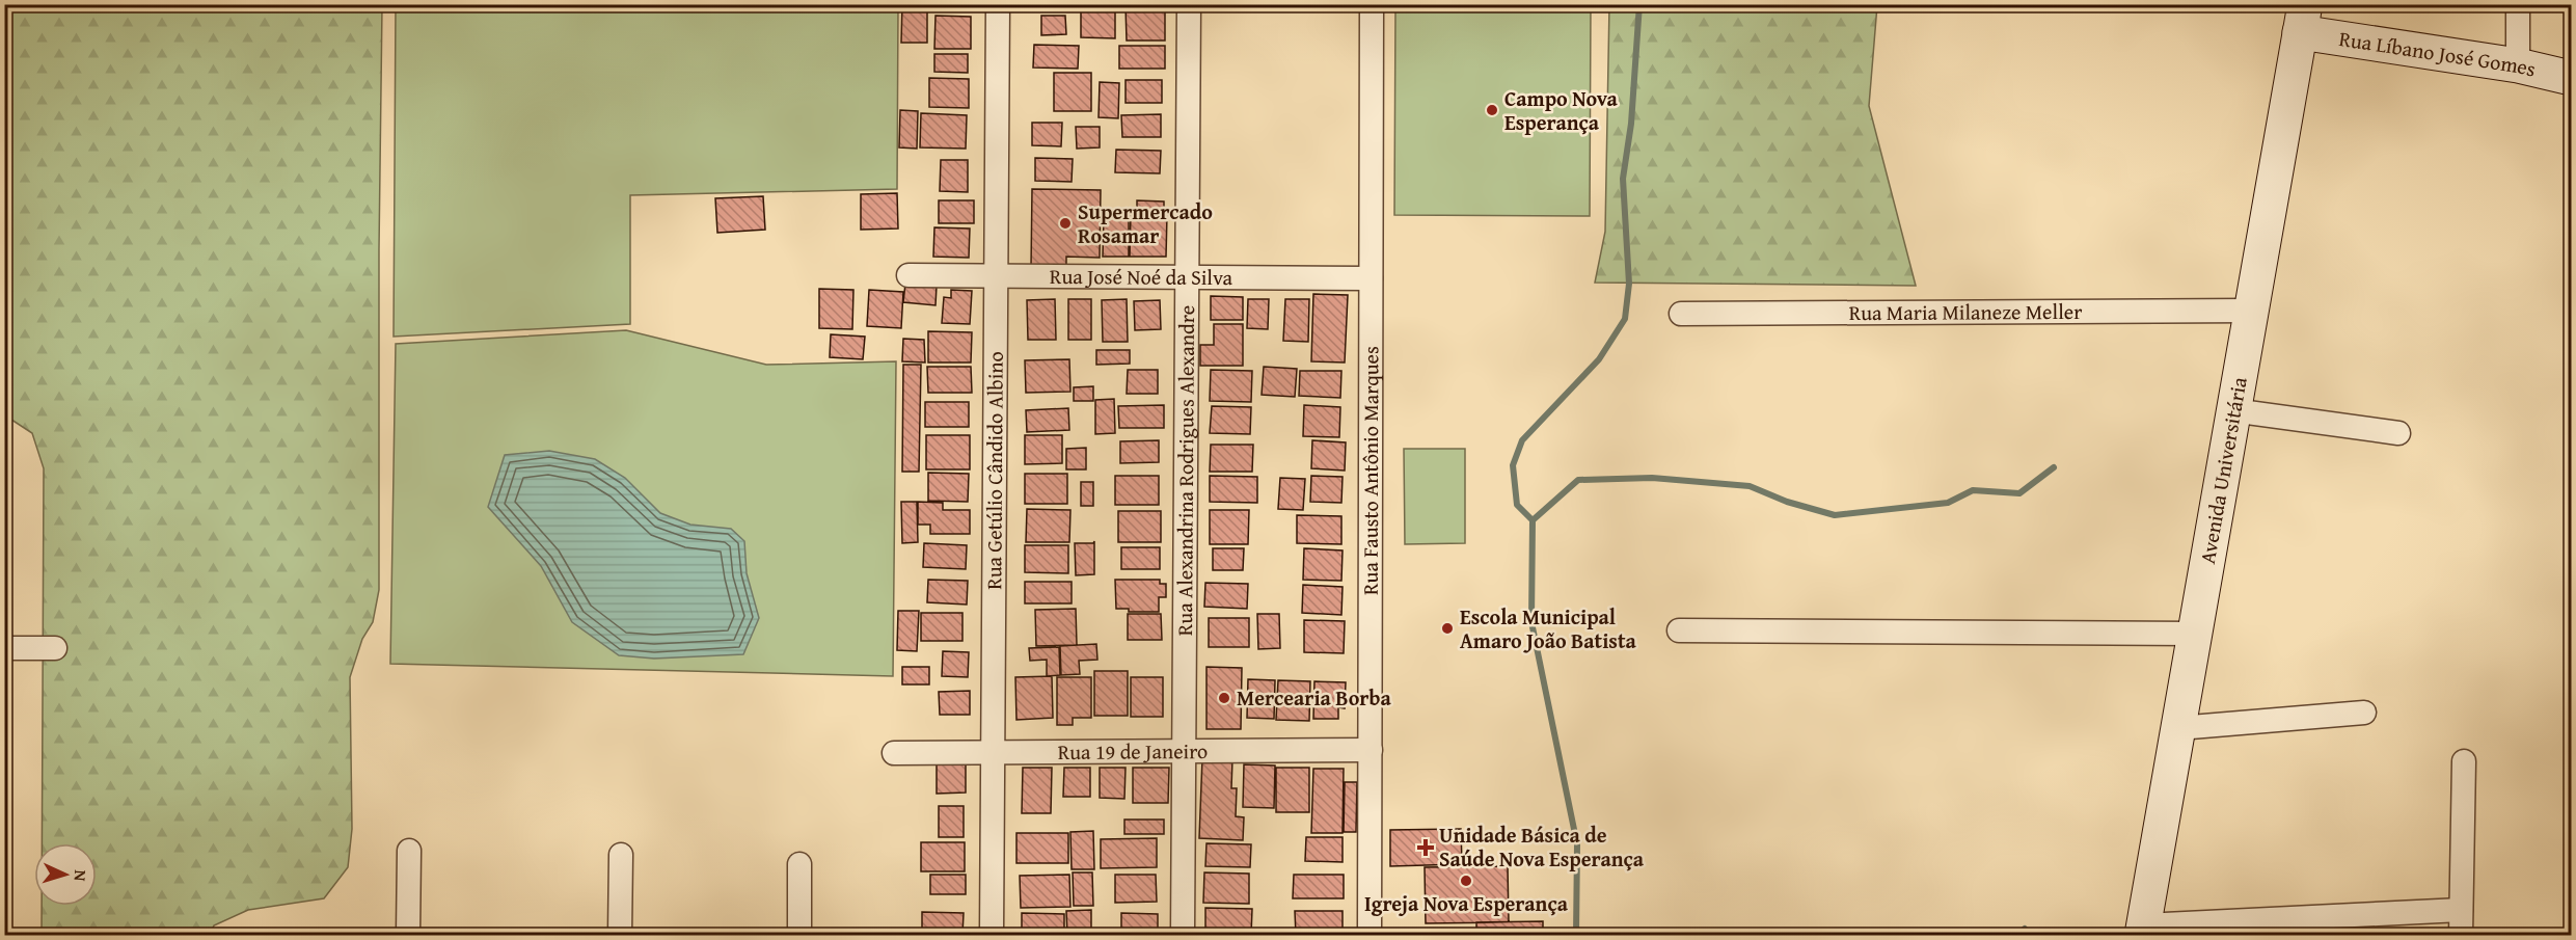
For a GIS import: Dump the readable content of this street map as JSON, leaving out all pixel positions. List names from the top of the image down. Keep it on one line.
{"streets":{"main road":["Rua Líbano José Gomes","Avenida Universitária"],"street":["Rua José Noé da Silva","Rua Maria Milaneze Meller","Rua Getúlio Cândido Albino","Rua Alexandrina Rodrigues Alexandre","Rua Fausto Antônio Marques","Rua 19 de Janeiro"]},"crossings":[["Rua Líbano José Gomes","Avenida Universitária"],["Rua José Noé da Silva","Rua Getúlio Cândido Albino"],["Rua José Noé da Silva","Rua Alexandrina Rodrigues Alexandre"],["Rua José Noé da Silva","Rua Fausto Antônio Marques"],["Rua Maria Milaneze Meller","Avenida Universitária"],["Rua Getúlio Cândido Albino","Rua 19 de Janeiro"],["Rua Alexandrina Rodrigues Alexandre","Rua 19 de Janeiro"],["Rua Fausto Antônio Marques","Rua 19 de Janeiro"]],"places":{"other":["Campo Nova Esperança","Supermercado Rosamar","Escola Municipal Amaro João Batista","Mercearia Borba","Igreja Nova Esperança"],"health":["Unidade Básica de Saúde Nova Esperança"]},"north":"right"}
